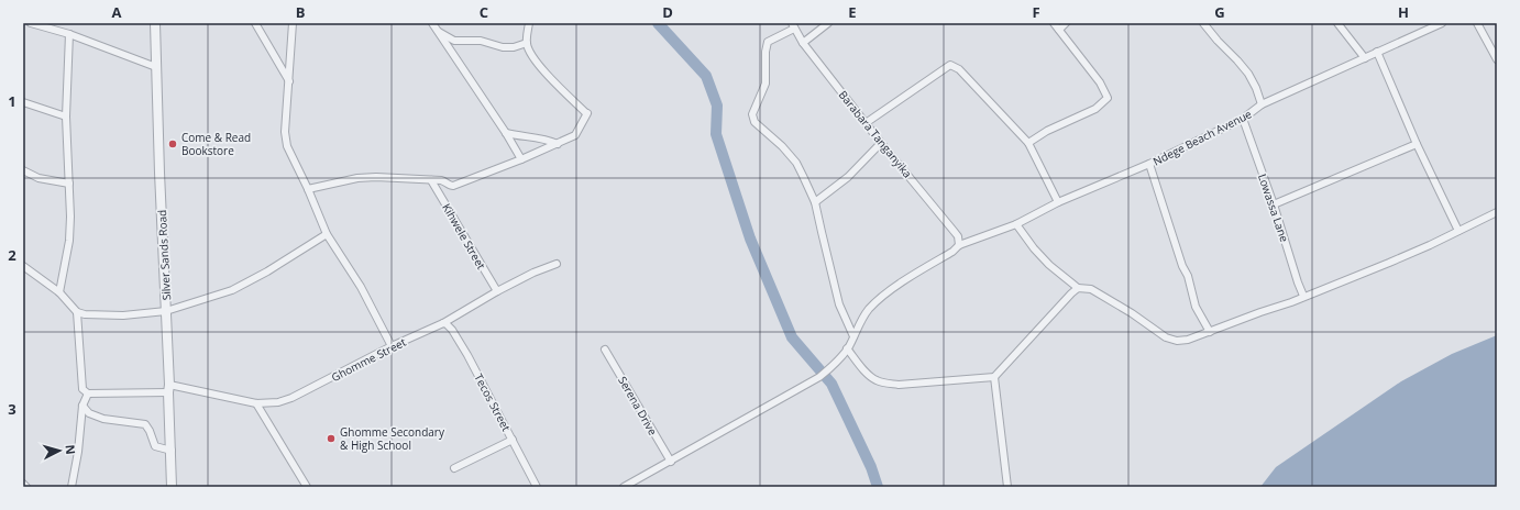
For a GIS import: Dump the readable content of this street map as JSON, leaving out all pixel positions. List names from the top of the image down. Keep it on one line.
{"streets":{"street":["Barabara Tanganyika","Ndege Beach Avenue","Lowassa Lane","Kihwele Street","Silver Sands Road","Ghomme Street","Tecos Street","Serena Drive"]},"crossings":[["Barabara Tanganyika","Ndege Beach Avenue"],["Ndege Beach Avenue","Lowassa Lane"],["Ndege Beach Avenue","Serena Drive"],["Kihwele Street","Ghomme Street"],["Silver Sands Road","Ghomme Street"],["Ghomme Street","Tecos Street"]],"places":["Come & Read Bookstore","Ghomme Secondary & High School"],"north":"right","grid":{"columns":["A","B","C","D","E","F","G","H"],"rows":["1","2","3"]}}
